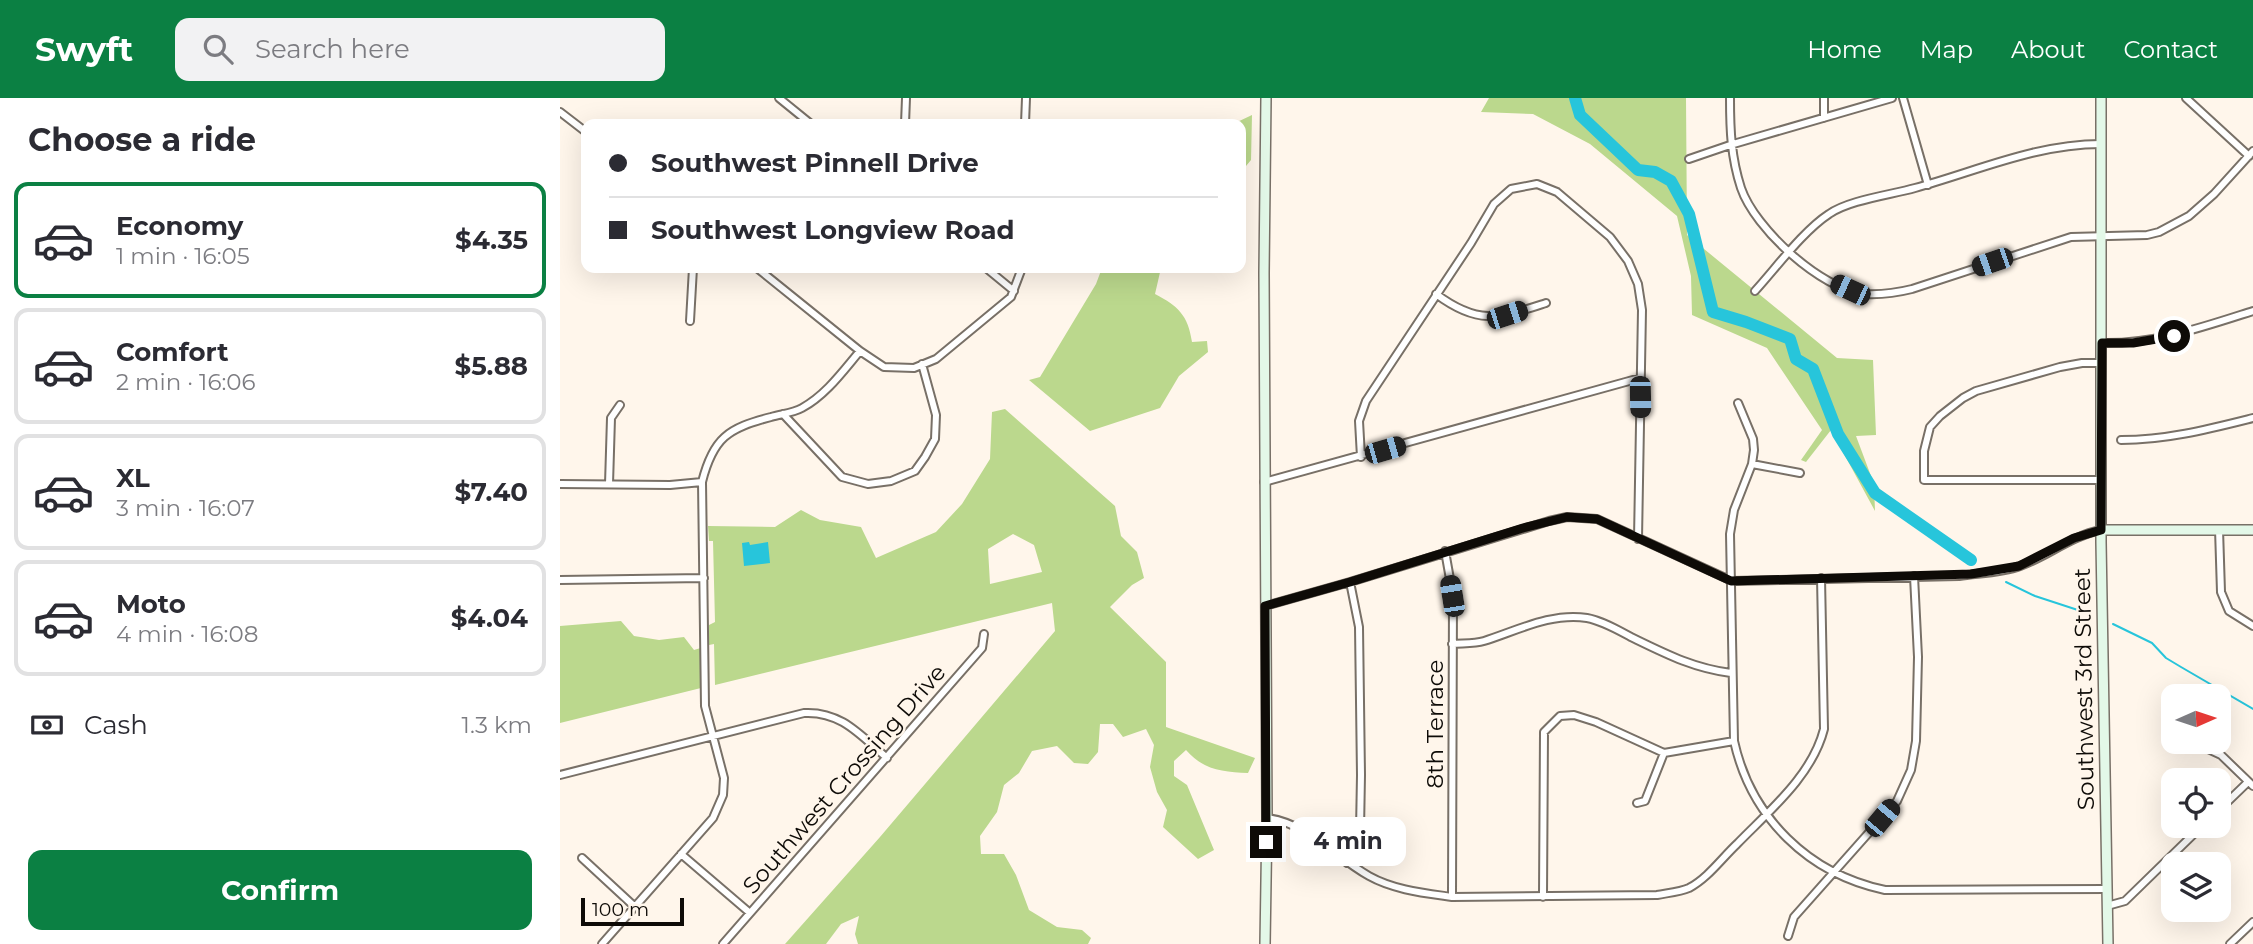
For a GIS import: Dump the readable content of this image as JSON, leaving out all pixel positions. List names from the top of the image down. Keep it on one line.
{"streets":{"street":["Southwest 3rd Street","8th Terrace","Southwest Crossing Drive"]},"scale_bar":"100 m","north":"right","page":{"header":"Swyft","search":"Search here","nav":["Home","Map","About","Contact"],"heading":"Choose a ride","banner":["Southwest Pinnell Drive","Southwest Longview Road"],"list":[{"name":"Economy","note":"1 min · 16:05","value":"$4.35"},{"name":"Comfort","note":"2 min · 16:06","value":"$5.88"},{"name":"XL","note":"3 min · 16:07","value":"$7.40"},{"name":"Moto","note":"4 min · 16:08","value":"$4.04"}],"pay":["Cash","1.3 km"],"bubble":"4 min","buttons":"Confirm","scale":"100 m"}}
